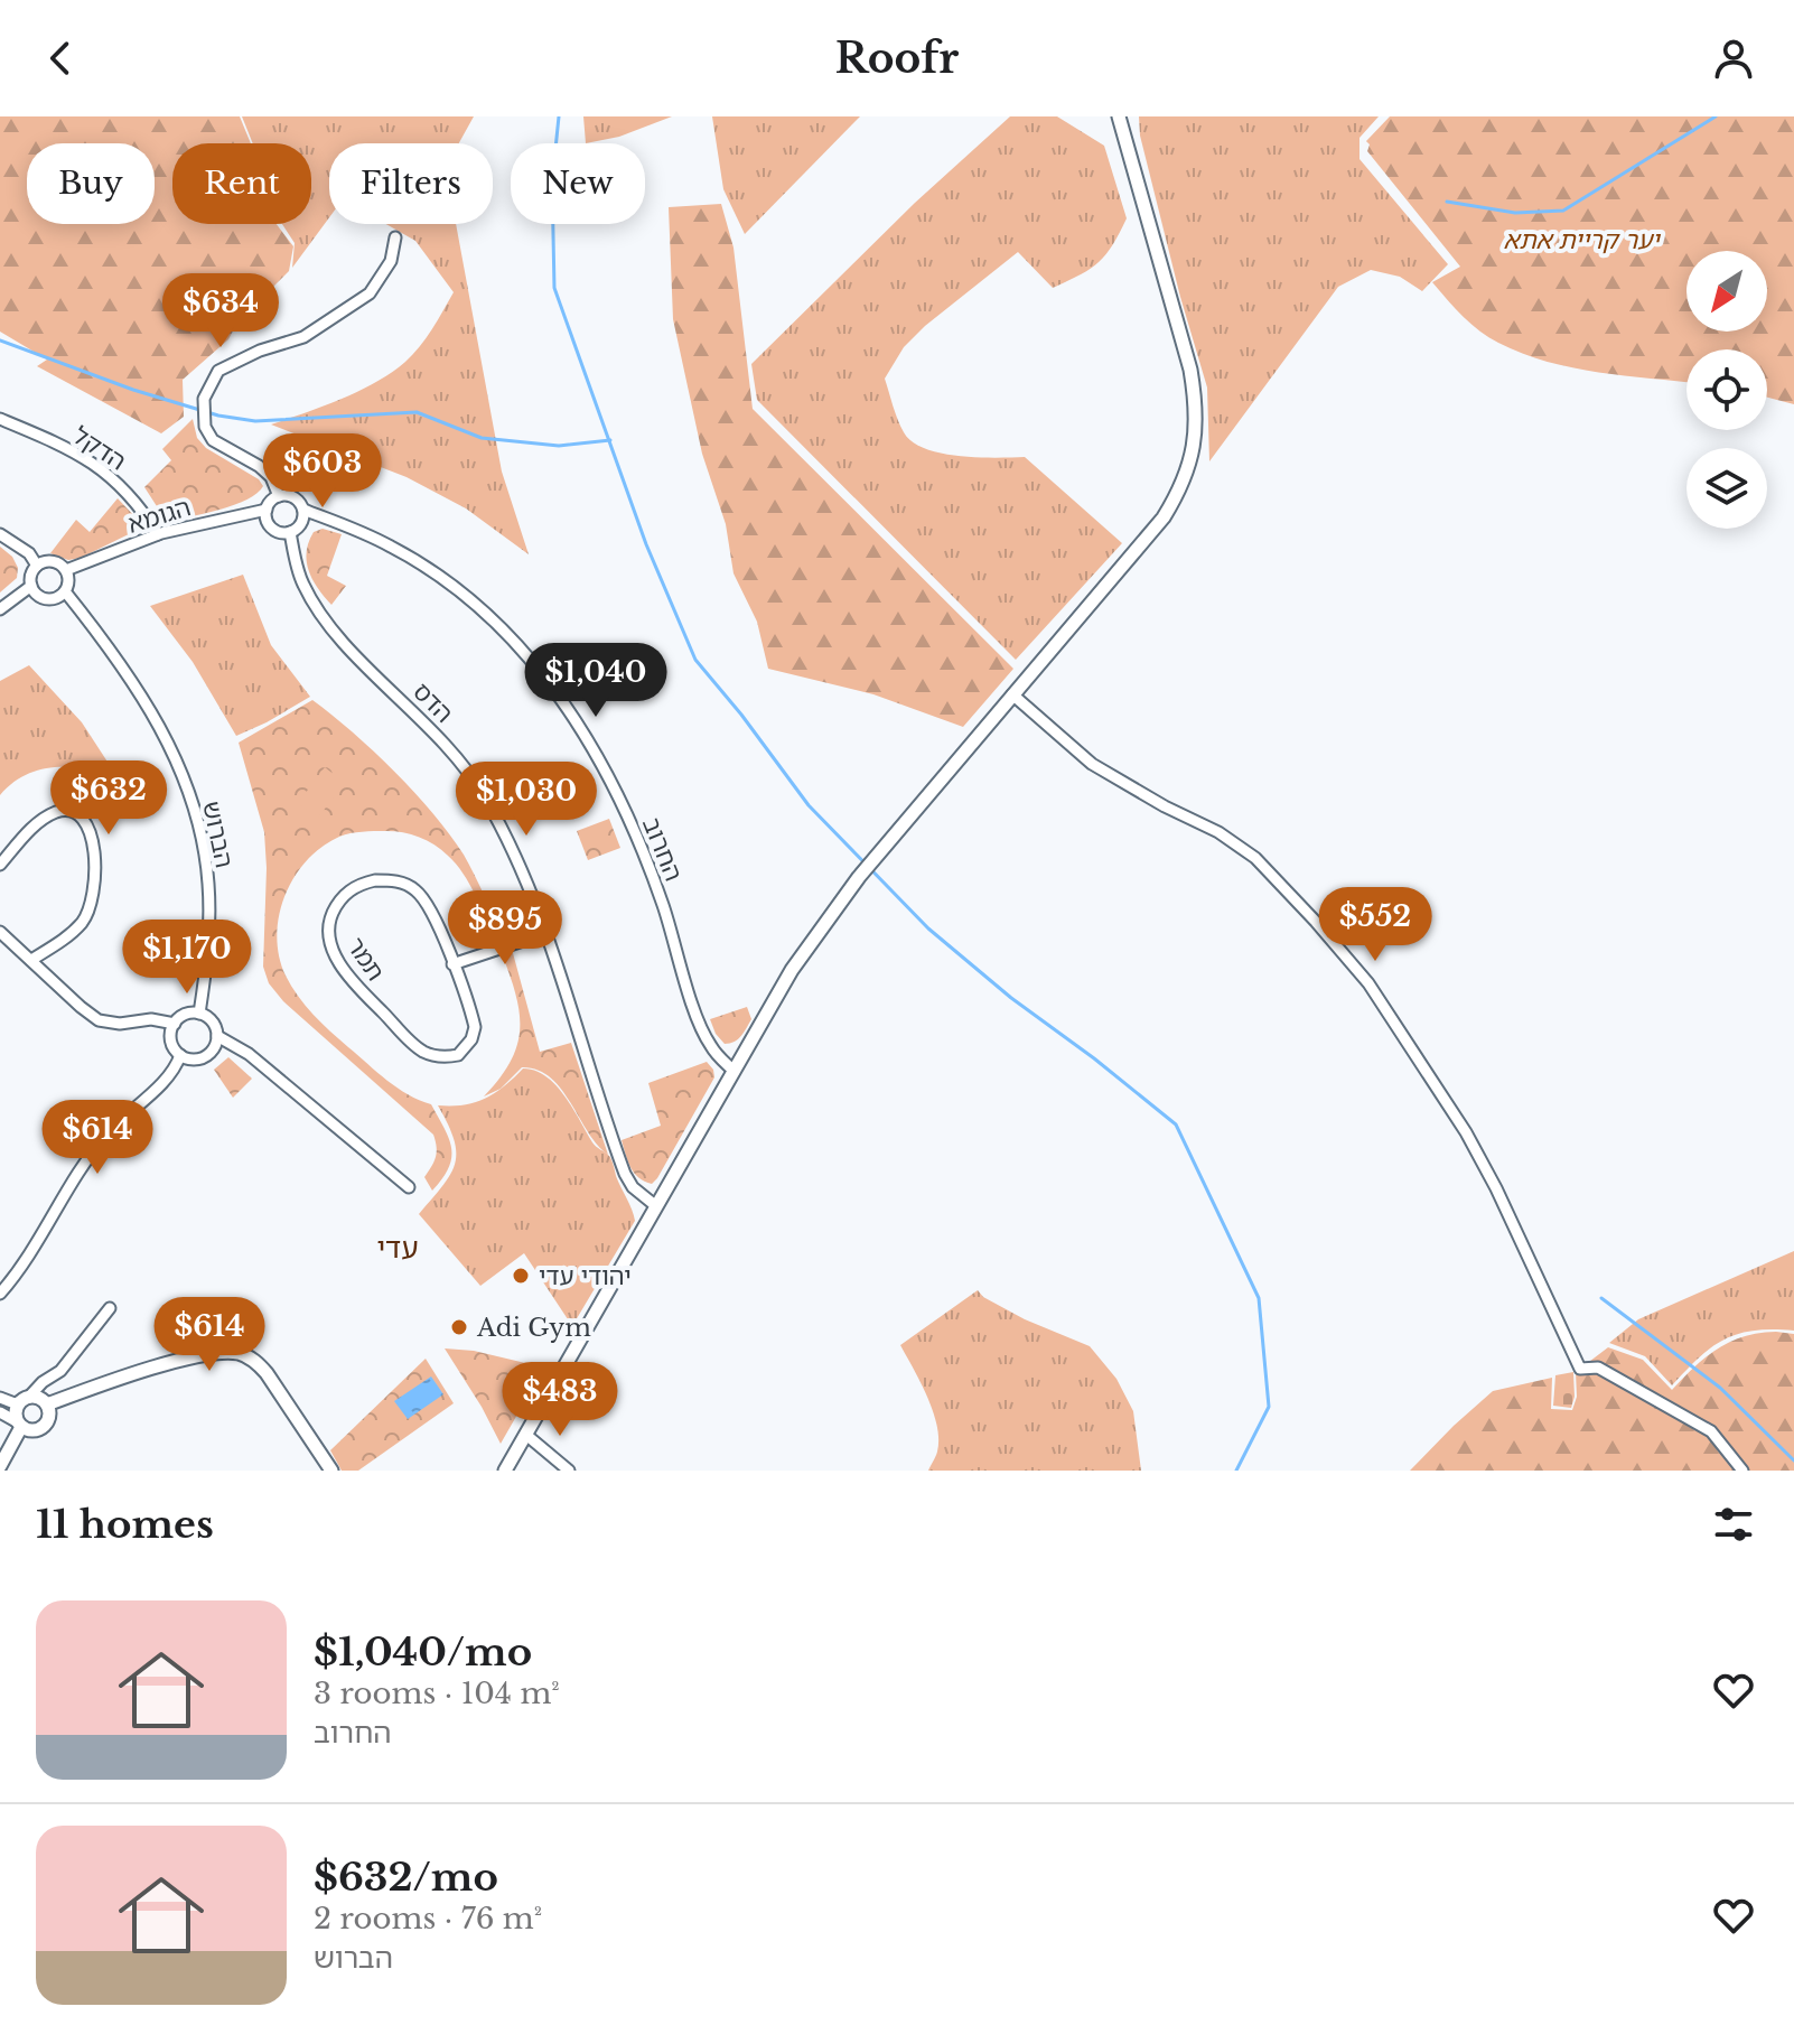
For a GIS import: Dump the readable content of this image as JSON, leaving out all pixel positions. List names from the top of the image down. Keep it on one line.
{"streets":{"street":["הדקל","הגומא","הדס","הברוש","החרוב","תמר"]},"crossings":[["הדקל","הגומא"],["הגומא","הדס"],["הגומא","הברוש"],["הגומא","החרוב"],["הדס","החרוב"]],"districts":["עדי"],"parks":["יער קריית אתא"],"places":["יהודי עדי","Adi Gym"],"north":"bottom left","page":{"header":"Roofr","chip":["Buy","Rent","Filters","New"],"price":["$634","$603","$1,040","$632","$1,030","$552","$895","$1,170","$614","$614","$483"],"heading":"11 homes","list":[{"name":"$1,040/mo","note":"3 rooms · 104 m² · החרוב"},{"name":"$632/mo","note":"2 rooms · 76 m² · הברוש"}]}}
